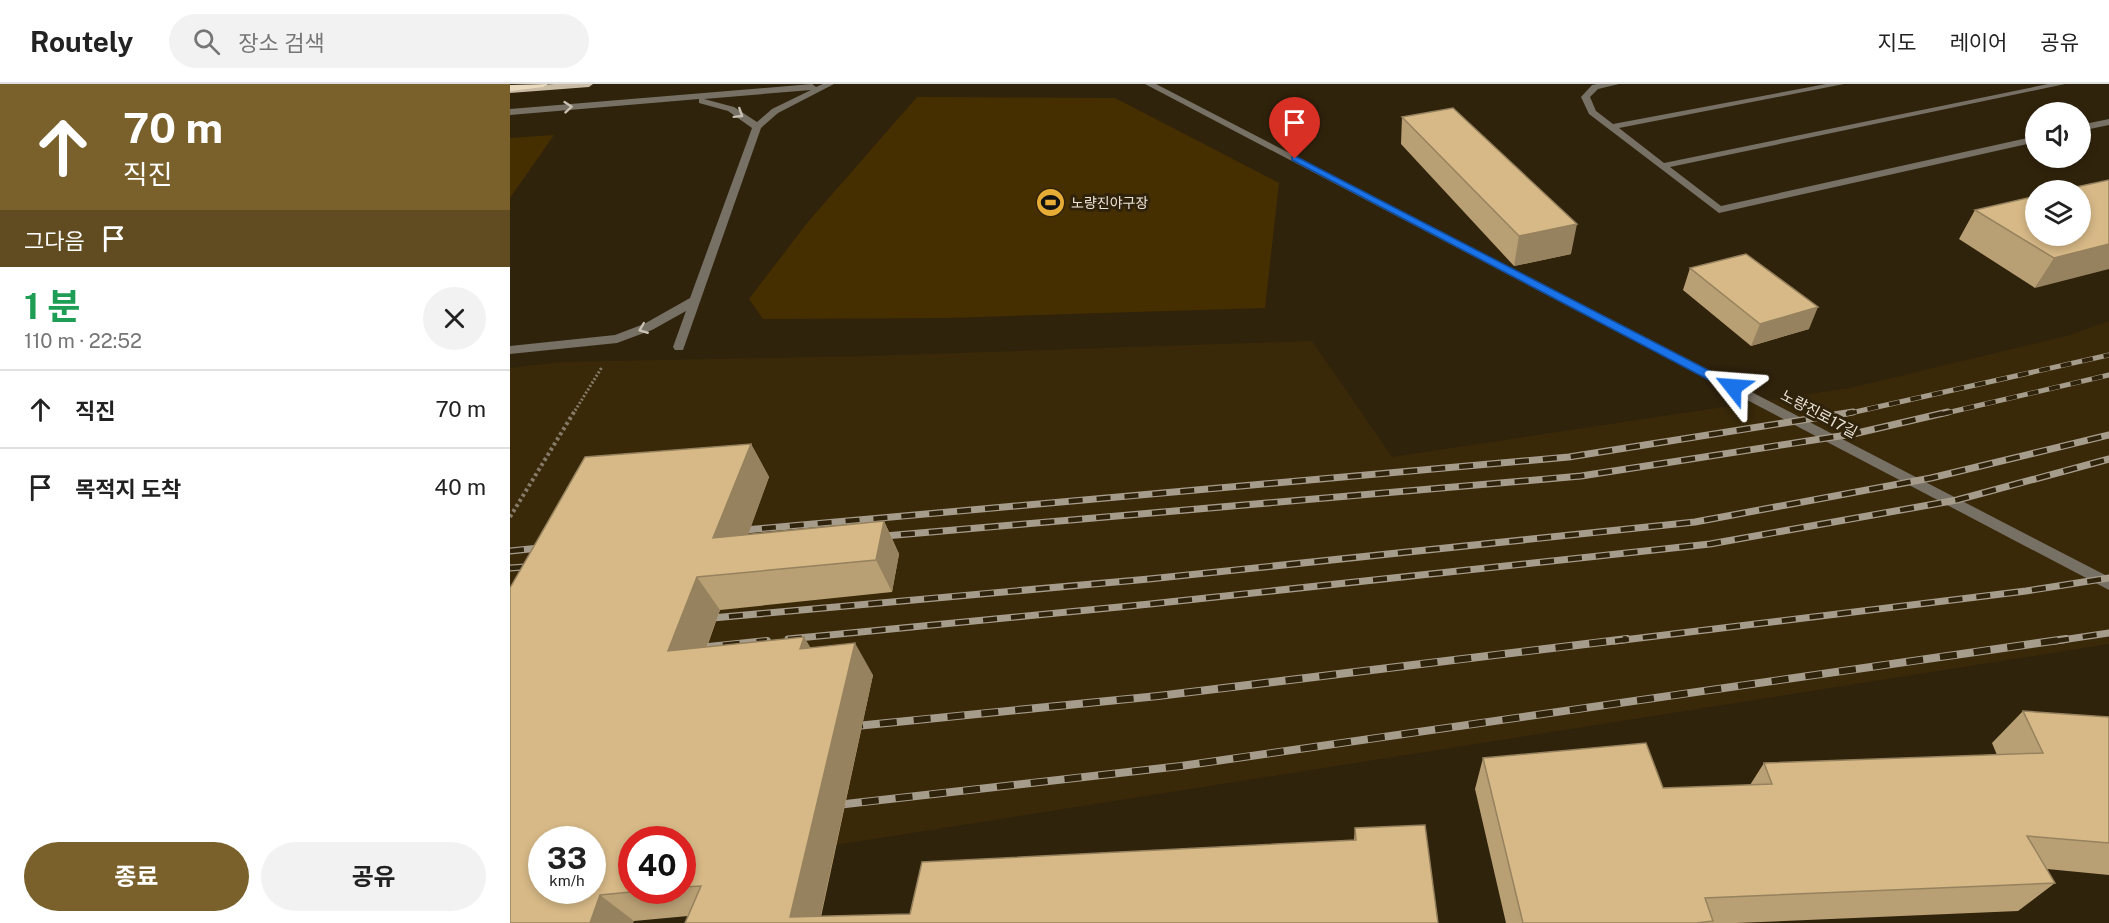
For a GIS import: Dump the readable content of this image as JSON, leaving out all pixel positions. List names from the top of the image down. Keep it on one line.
{"streets":{"street":["노량진로17길"]},"places":{"sports":["노량진야구장"]},"page":{"header":"Routely","search":"장소 검색","nav":["지도","레이어","공유"],"turn":["70 m","직진"],"then":"그다음","heading":["1 분","110 m · 22:52"],"list":[{"name":"직진","value":"70 m"},{"name":"목적지 도착","value":"40 m"}],"speed":"33 km/h","limit":"40","buttons":["종료","공유"]}}
